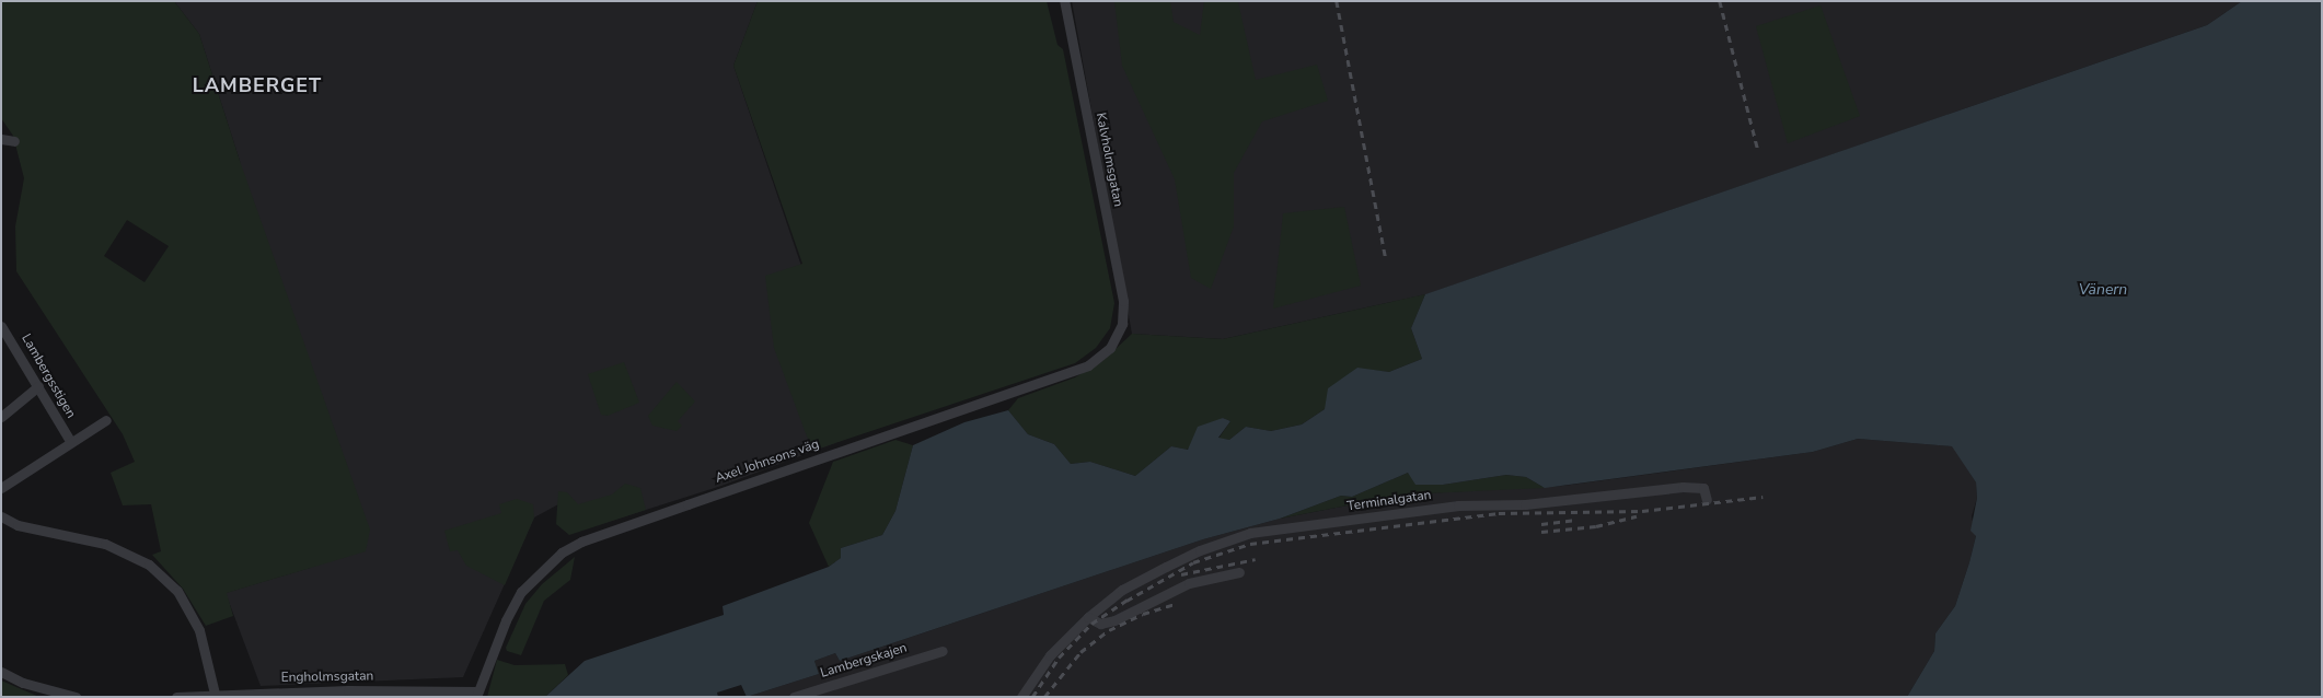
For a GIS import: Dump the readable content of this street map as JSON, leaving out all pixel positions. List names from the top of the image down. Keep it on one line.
{"streets":{"street":["Kalvholmsgatan","Lambergsstigen","Axel Johnsons väg","Terminalgatan","Lambergskajen","Engholmsgatan"]},"crossings":[["Kalvholmsgatan","Axel Johnsons väg"],["Axel Johnsons väg","Engholmsgatan"]],"districts":["LAMBERGET"],"water":["Vänern"]}
